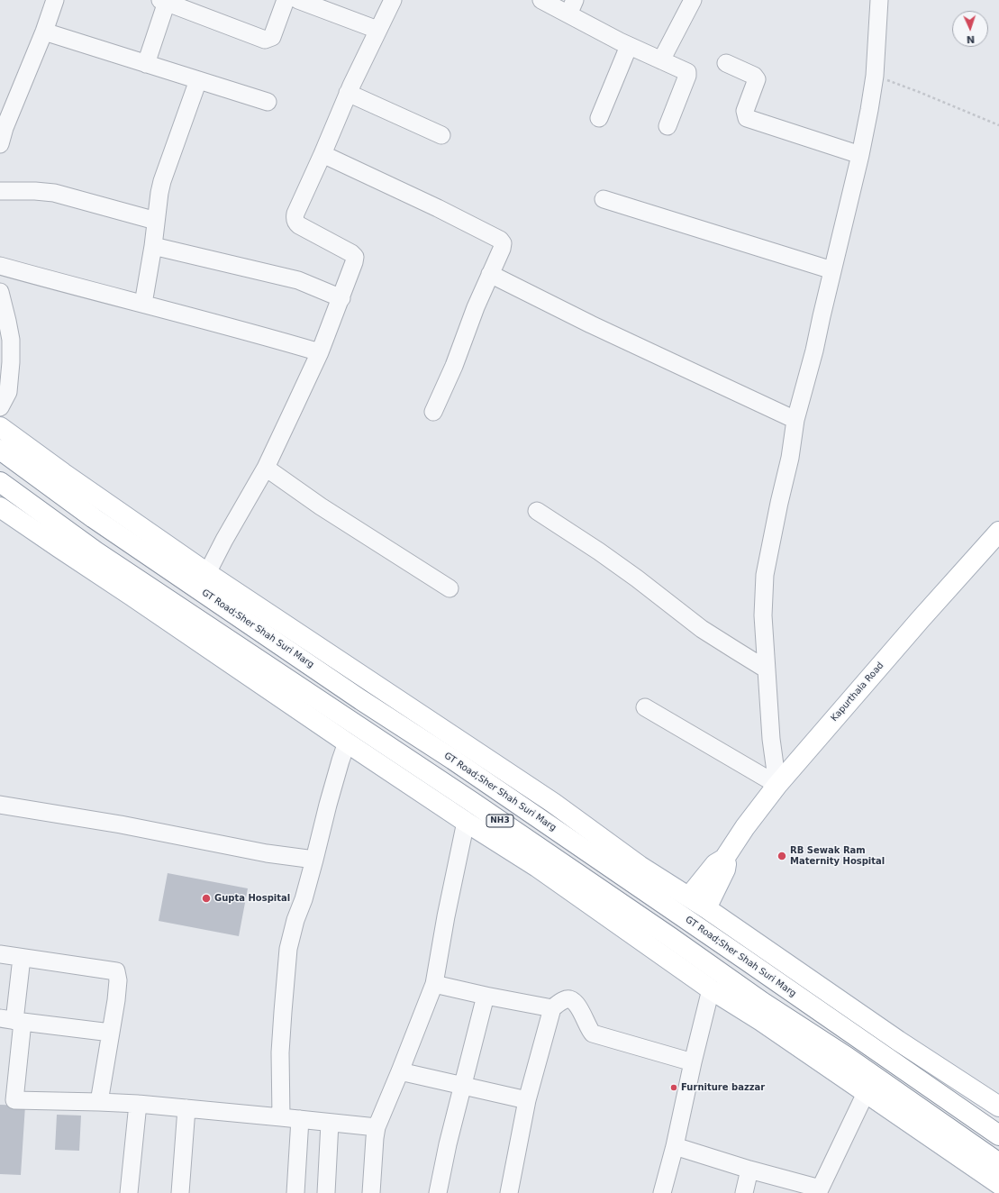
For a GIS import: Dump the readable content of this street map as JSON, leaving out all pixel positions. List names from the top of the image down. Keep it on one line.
{"streets":{"main road":["GT Road;Sher Shah Suri Marg","Kapurthala Road","NH3"]},"places":["RB Sewak Ram Maternity Hospital","Gupta Hospital","Furniture bazzar"],"north":"bottom"}
